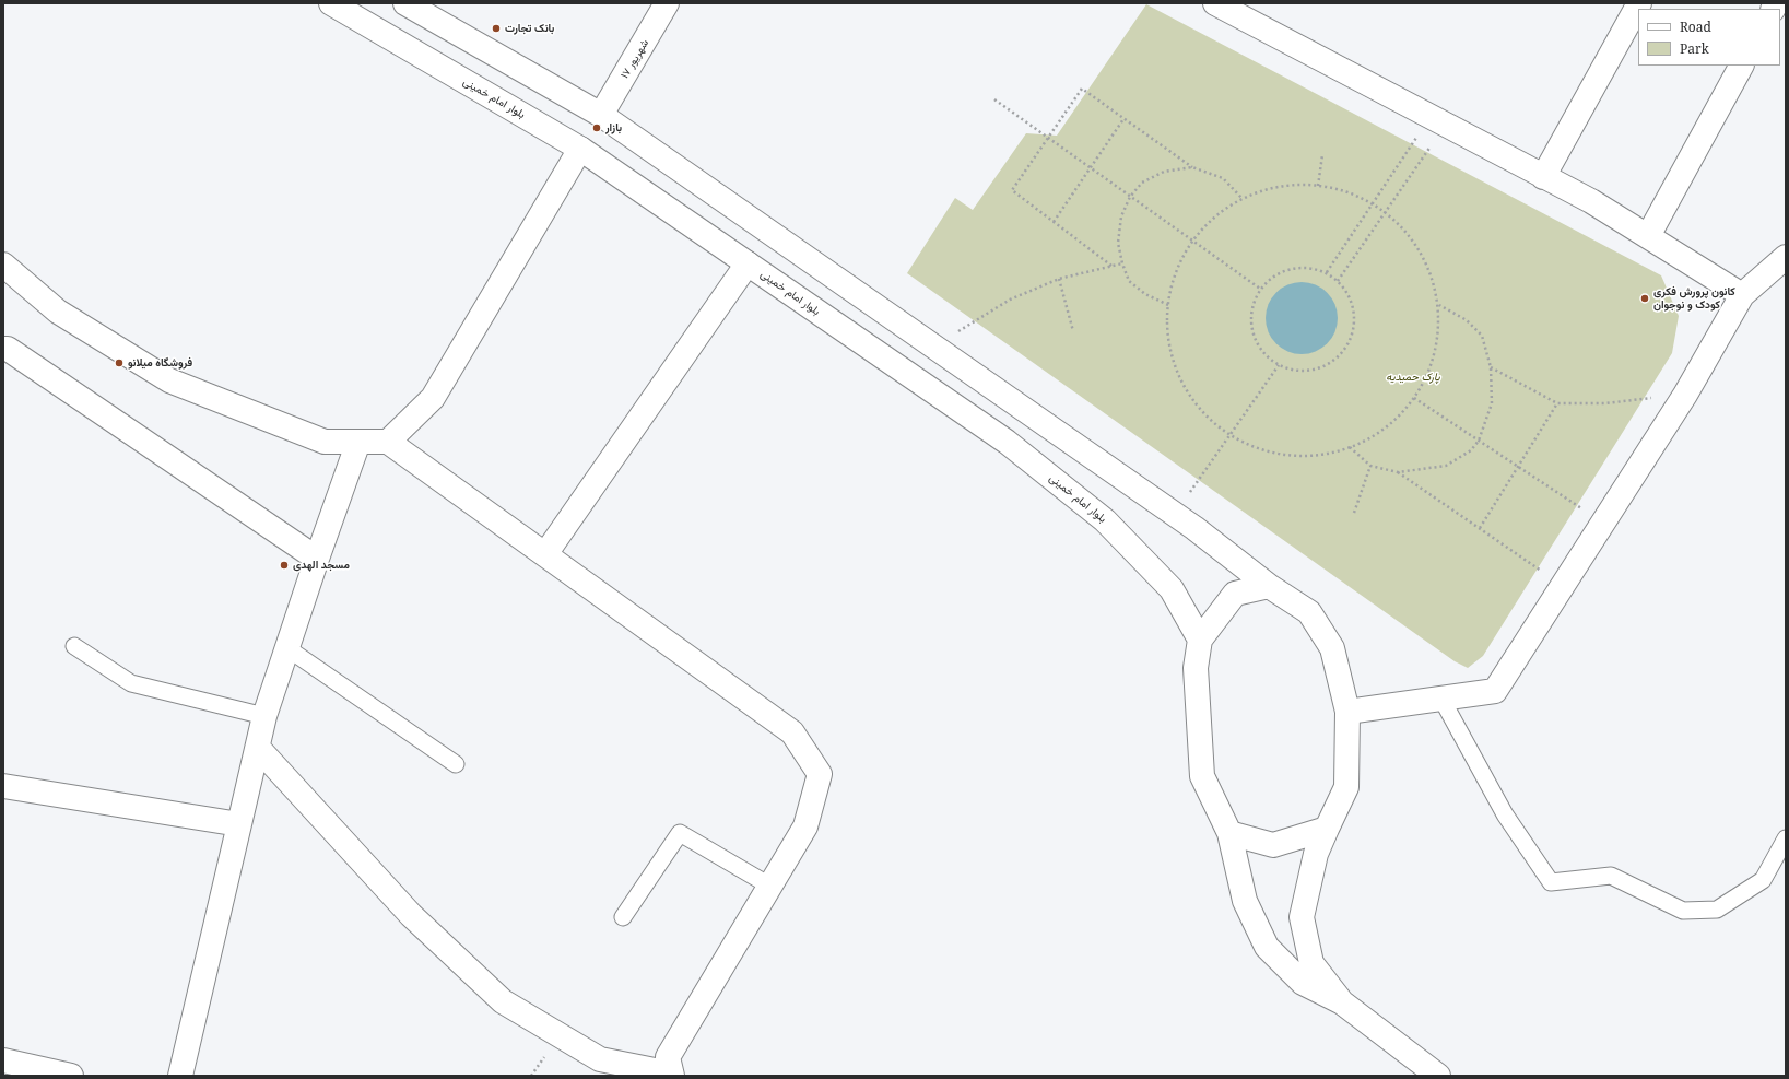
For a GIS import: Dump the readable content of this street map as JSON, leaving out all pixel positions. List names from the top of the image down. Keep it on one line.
{"streets":{"street":["۱۷ شهریور","بلوار امام خمینی"]},"parks":["پارک حمیدیه"],"places":["بانک تجارت","بازار","کانون پرورش فکری کودک و نوجوان","فروشگاه میلانو","مسجد الهدی"],"legend":["Road","Park"]}
